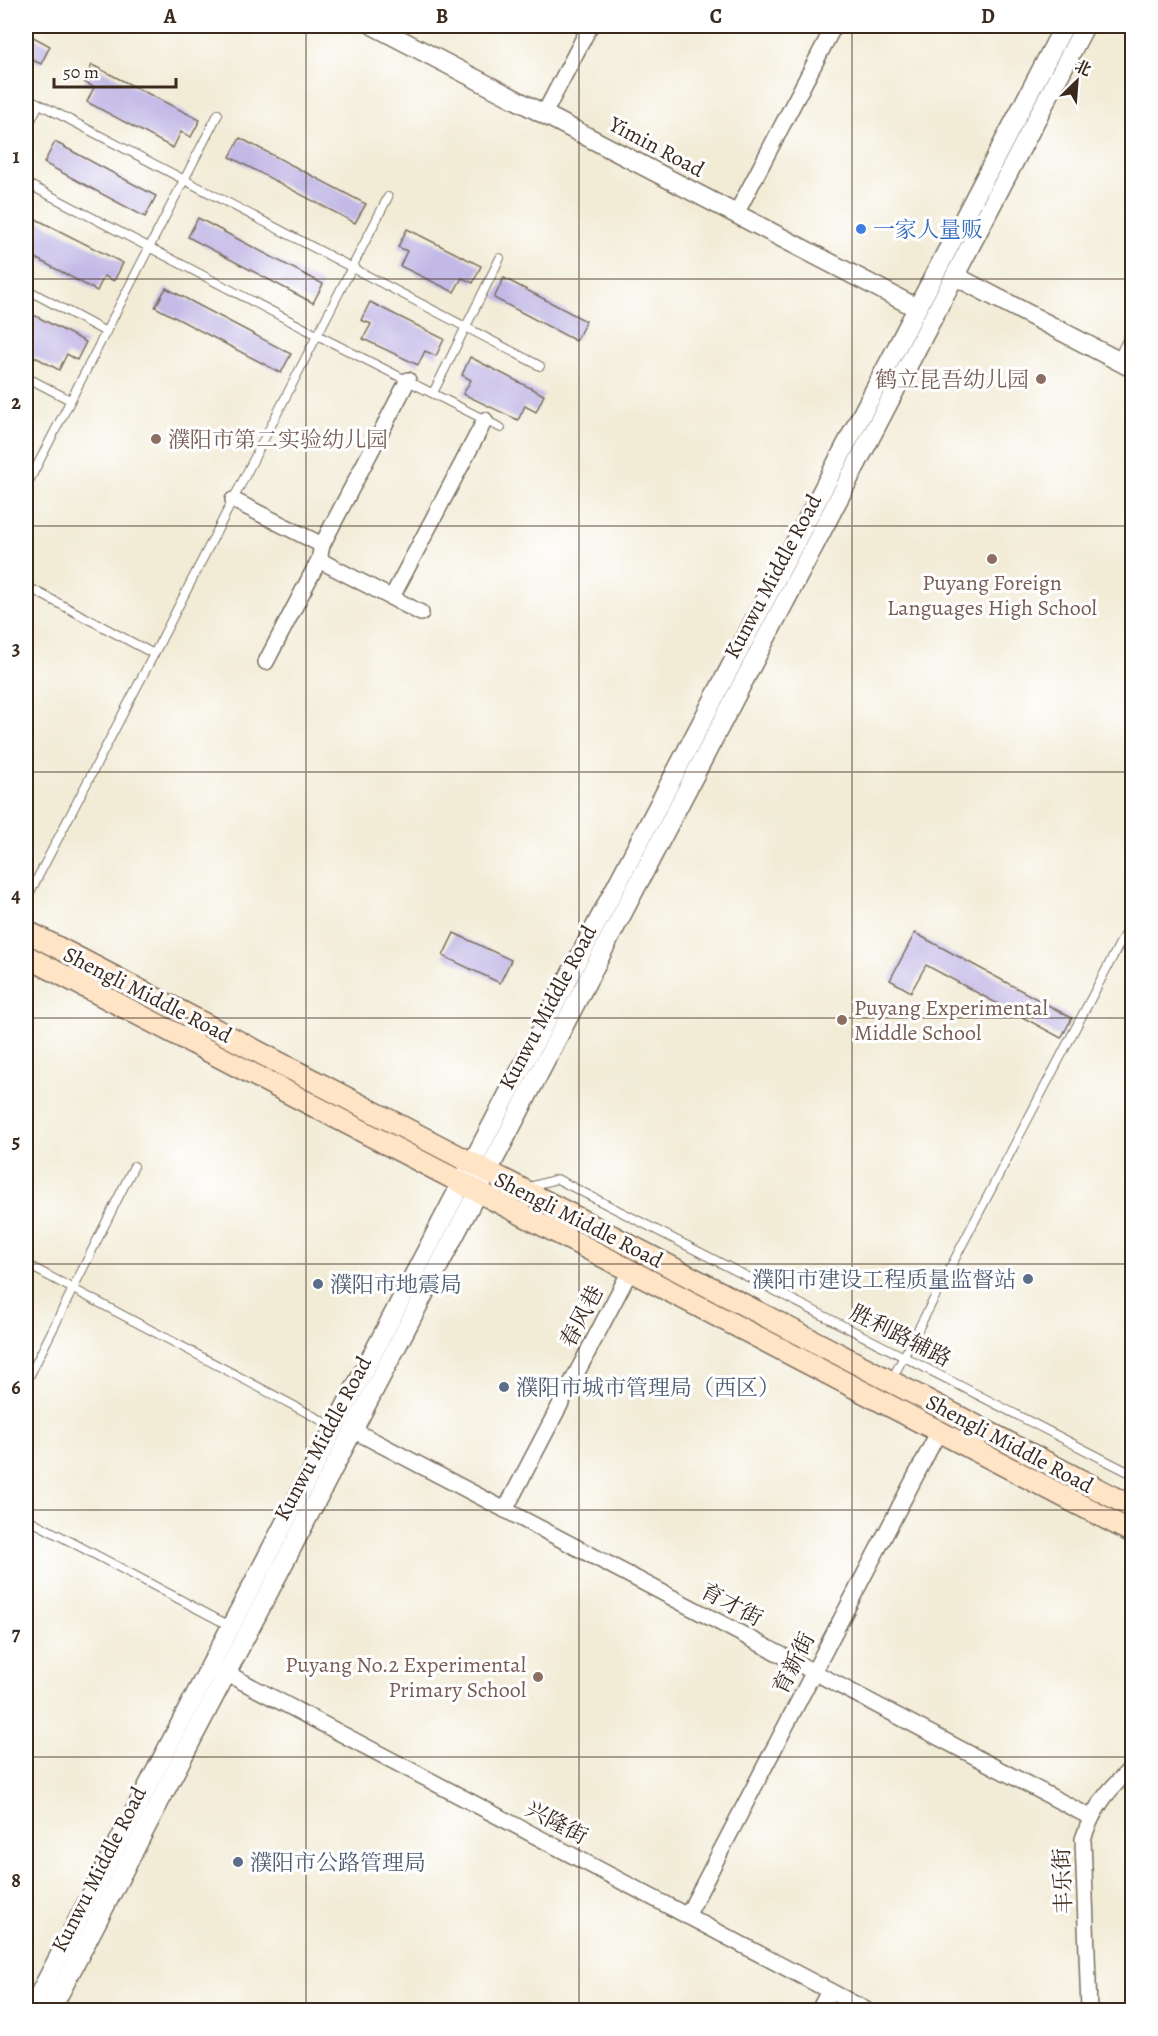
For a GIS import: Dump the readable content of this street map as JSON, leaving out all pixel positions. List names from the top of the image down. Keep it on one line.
{"streets":{"main road":["Shengli Middle Road"],"street":["Yimin Road","Kunwu Middle Road","春风巷","育才街","育新街","兴隆街","丰乐街"],"lane":["胜利路辅路"]},"crossings":[["Yimin Road","Kunwu Middle Road"],["Kunwu Middle Road","Shengli Middle Road"],["Kunwu Middle Road","育才街"],["Kunwu Middle Road","兴隆街"],["Shengli Middle Road","春风巷"],["Shengli Middle Road","胜利路辅路"],["Shengli Middle Road","育新街"],["春风巷","育才街"],["育才街","育新街"],["育才街","丰乐街"],["育新街","兴隆街"]],"places":["一家人量贩","鹤立昆吾幼儿园","濮阳市第二实验幼儿园","Puyang Foreign Languages High School","Puyang Experimental Middle School","濮阳市建设工程质量监督站","濮阳市地震局","濮阳市城市管理局（西区）","Puyang No.2 Experimental Primary School","濮阳市公路管理局"],"scale_bar":"50 m","north":"top right","grid":{"columns":["A","B","C","D"],"rows":["1","2","3","4","5","6","7","8"]}}
